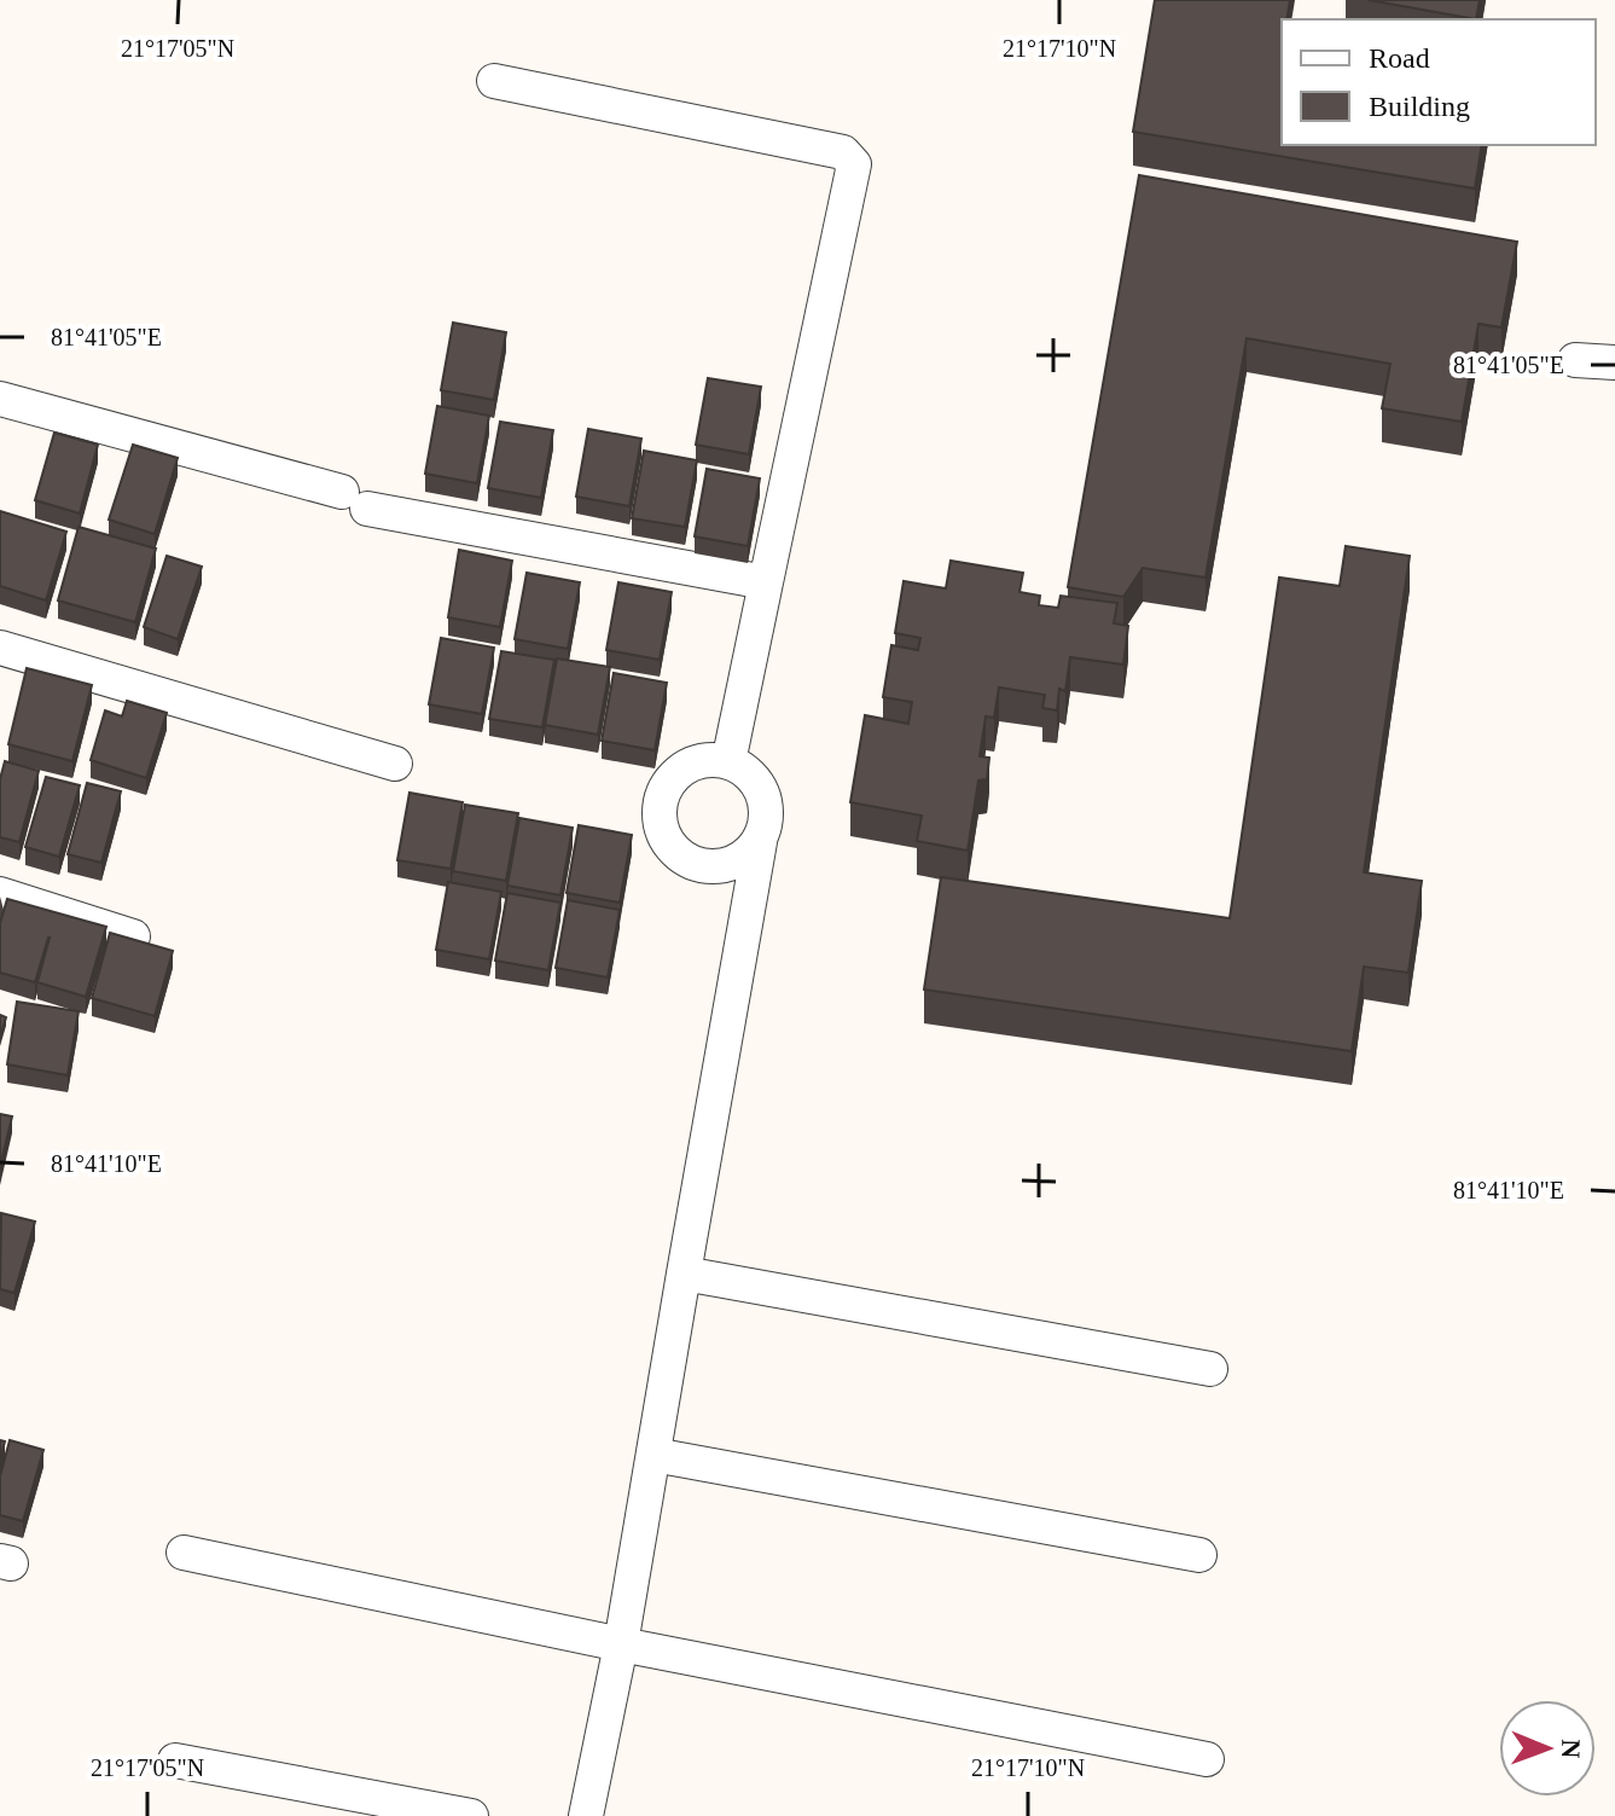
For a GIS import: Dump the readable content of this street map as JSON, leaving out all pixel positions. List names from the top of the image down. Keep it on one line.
{"legend":["Road","Building"],"north":"right","coordinates":["21°17'05\"N","21°17'10\"N","81°41'05\"E","81°41'10\"E"]}
